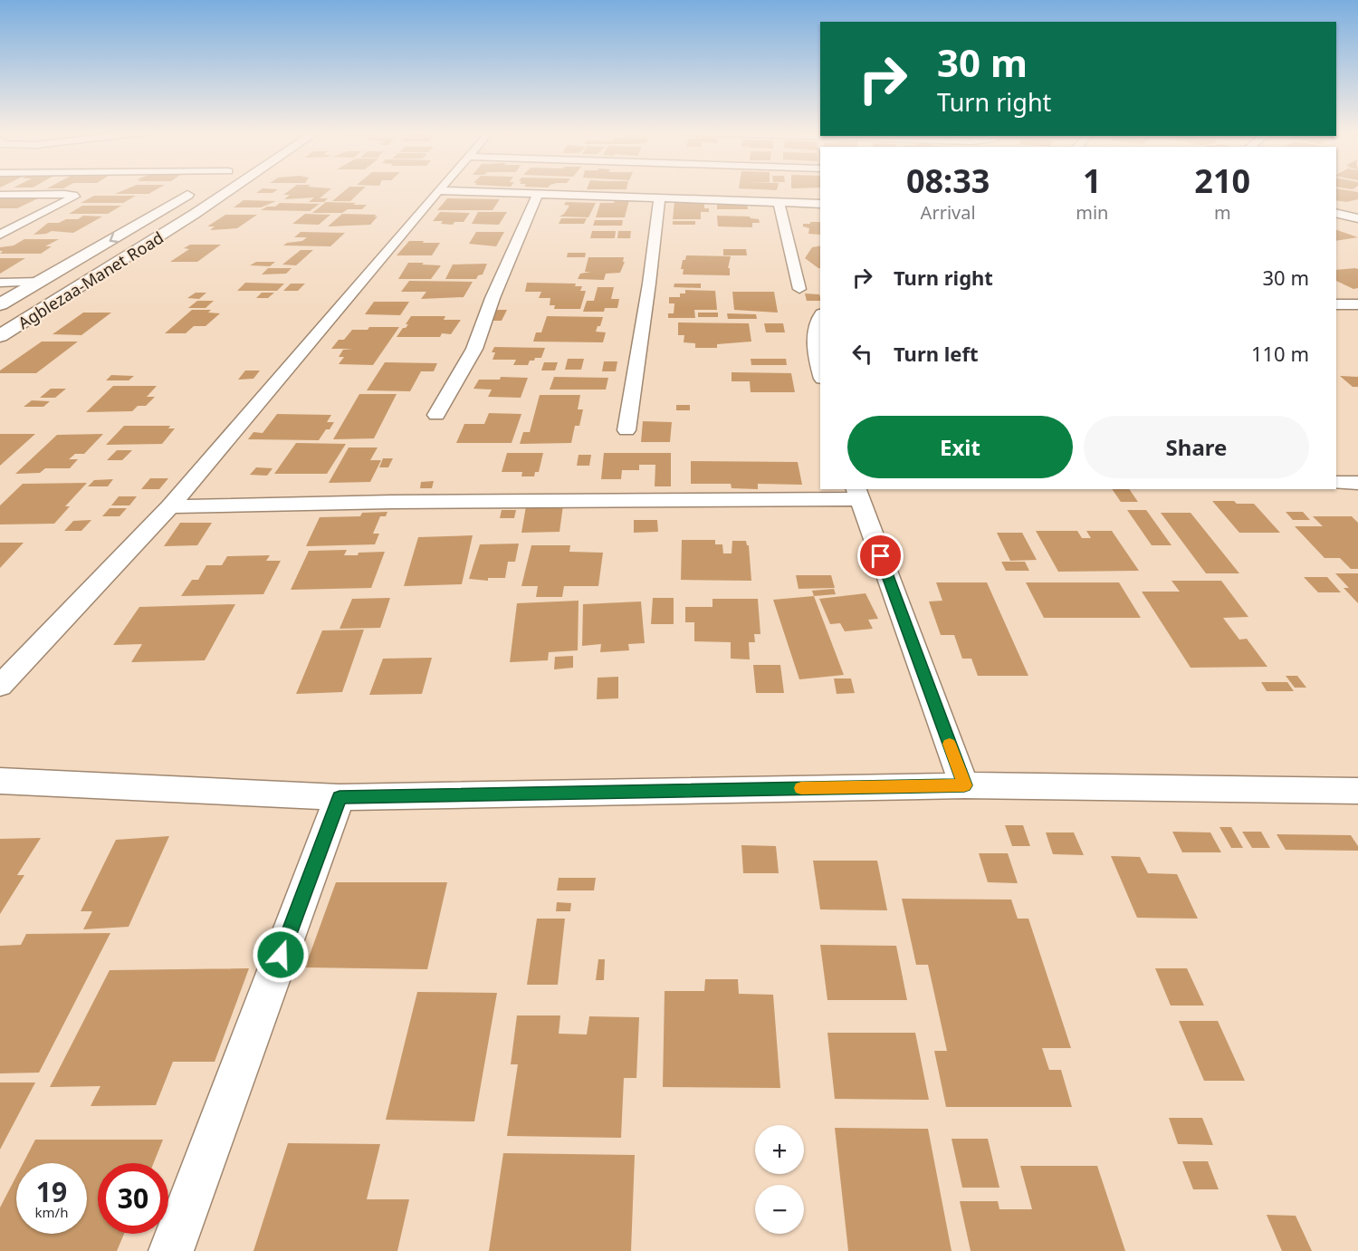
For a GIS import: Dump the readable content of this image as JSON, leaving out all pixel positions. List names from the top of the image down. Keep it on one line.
{"streets":{"main road":["Agblezaa-Manet Road"]},"page":{"turn":["30 m","Turn right"],"eta":["08:33","Arrival","1","min","210","m"],"list":[{"name":"Turn right","value":"30 m"},{"name":"Turn left","value":"110 m"}],"buttons":["Exit","Share"],"map_buttons":["+","−"],"speed":"19 km/h","limit":"30"}}
